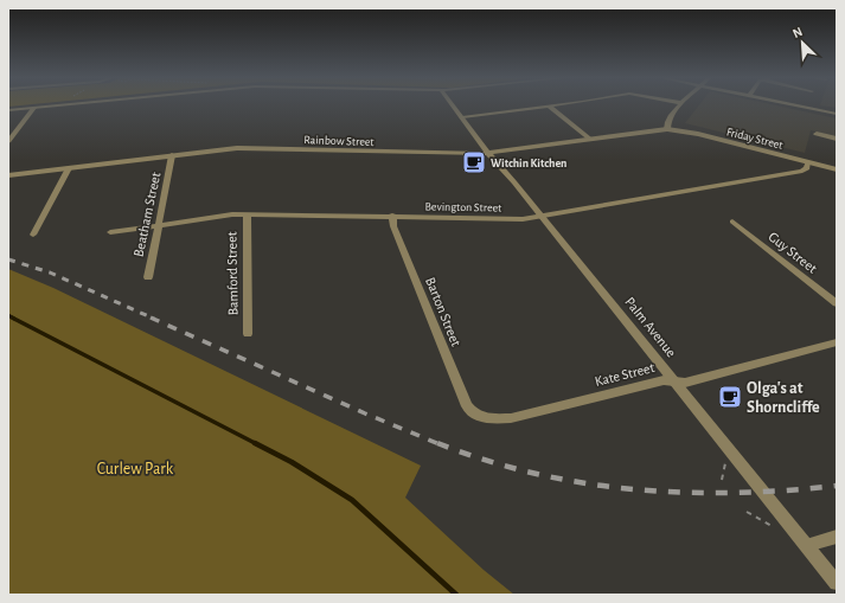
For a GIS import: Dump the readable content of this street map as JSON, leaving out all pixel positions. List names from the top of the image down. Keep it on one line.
{"streets":{"street":["Friday Street","Rainbow Street","Bevington Street","Beatham Street","Guy Street","Bamford Street","Barton Street","Palm Avenue","Kate Street"]},"crossings":[["Friday Street","Rainbow Street"],["Friday Street","Bevington Street"],["Rainbow Street","Beatham Street"],["Rainbow Street","Palm Avenue"],["Bevington Street","Beatham Street"],["Bevington Street","Bamford Street"],["Bevington Street","Barton Street"],["Bevington Street","Palm Avenue"],["Barton Street","Kate Street"],["Palm Avenue","Kate Street"]],"parks":["Curlew Park"],"places":{"cafe":["Witchin Kitchen","Olga's at Shorncliffe"]},"north":"top left"}
